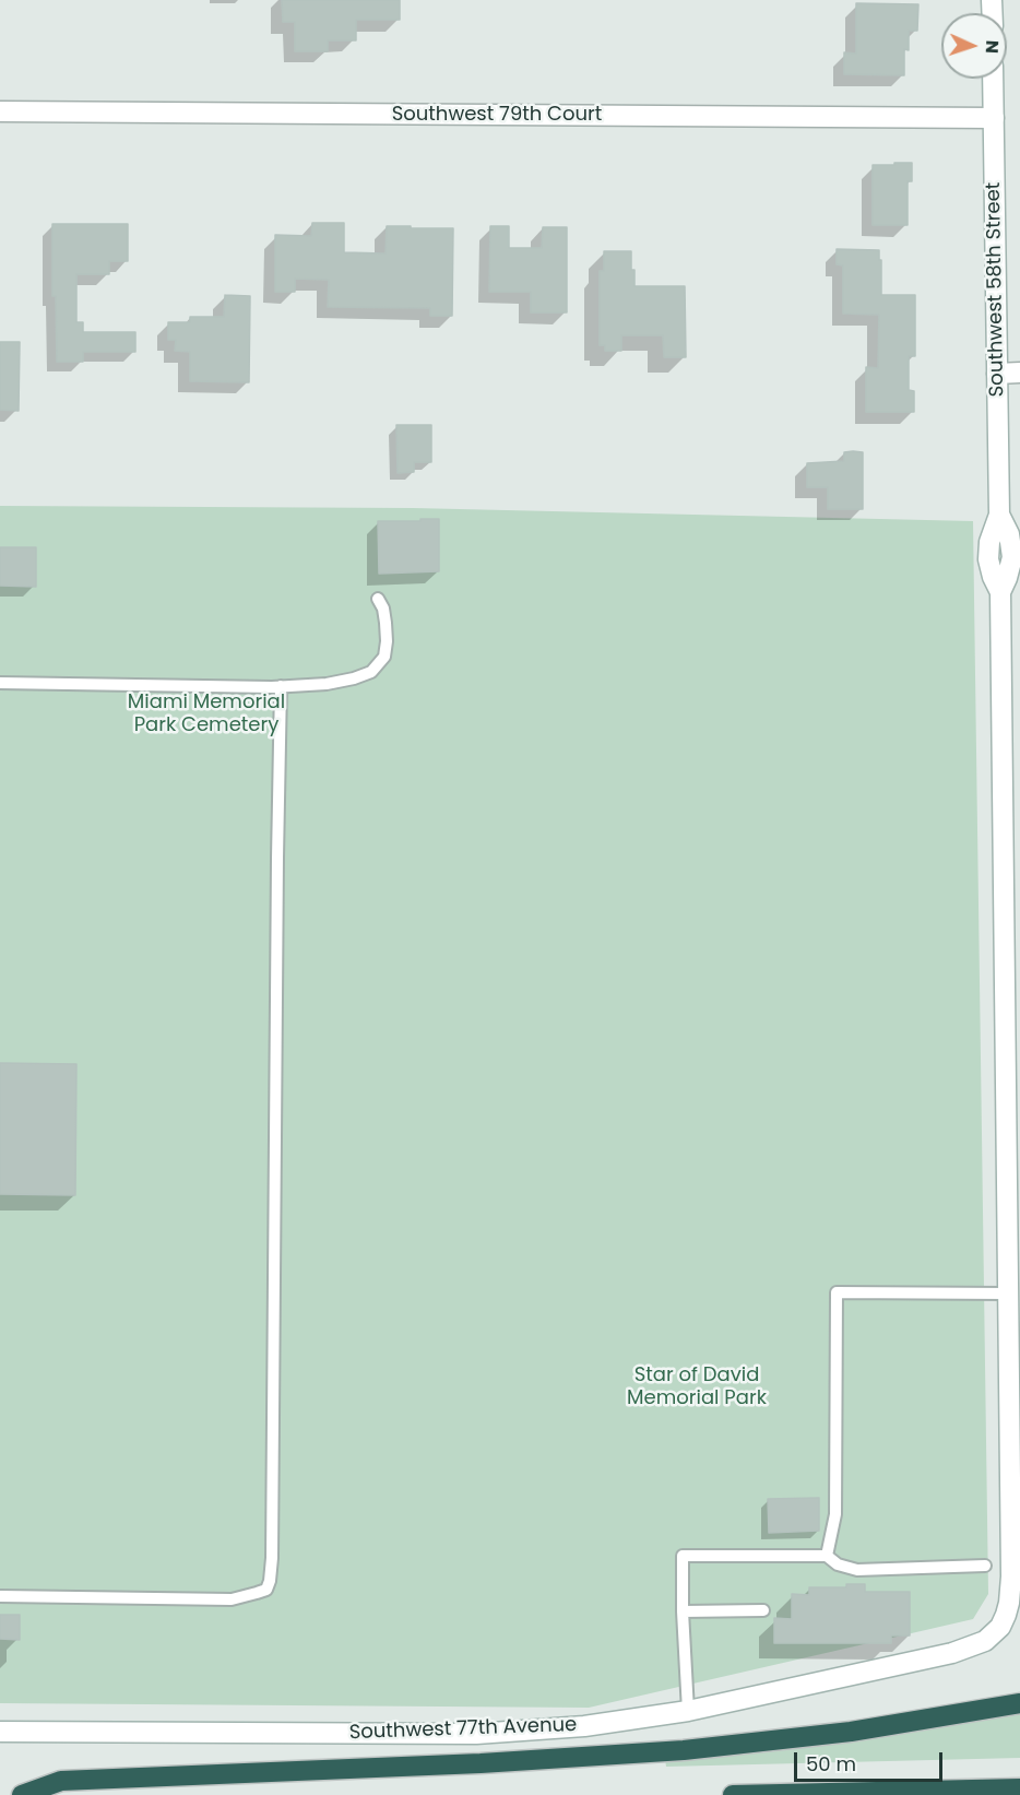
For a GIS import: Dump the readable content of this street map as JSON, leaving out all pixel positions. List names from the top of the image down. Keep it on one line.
{"streets":{"street":["Southwest 79th Court","Southwest 58th Street","Southwest 77th Avenue"]},"crossings":[["Southwest 79th Court","Southwest 58th Street"],["Southwest 58th Street","Southwest 77th Avenue"]],"parks":["Miami Memorial Park Cemetery","Star of David Memorial Park"],"scale_bar":"50 m","north":"right"}
